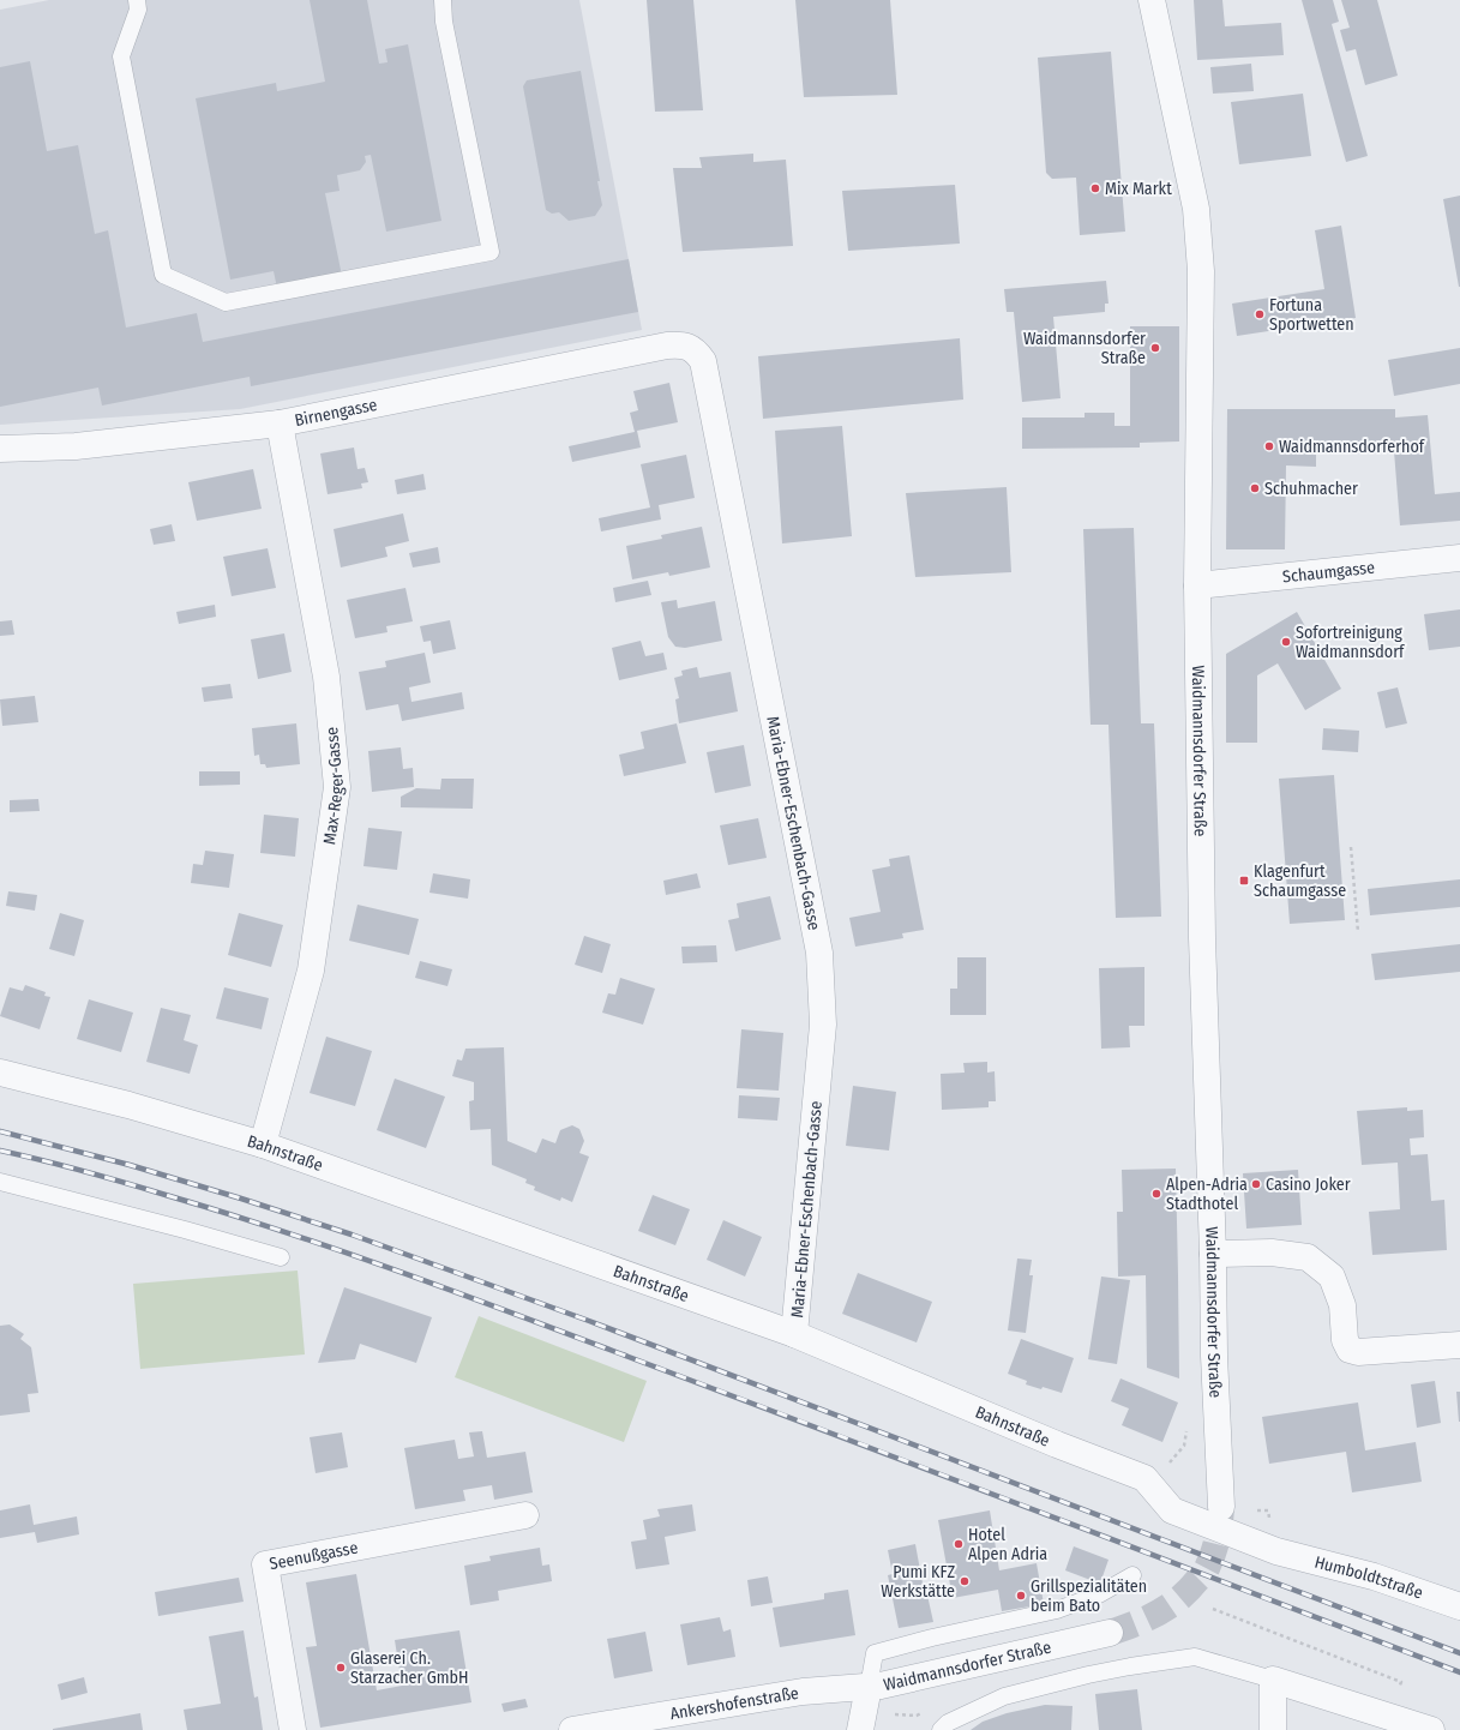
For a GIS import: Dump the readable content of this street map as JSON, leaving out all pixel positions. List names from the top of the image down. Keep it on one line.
{"streets":{"street":["Birnengasse","Schaumgasse","Waidmannsdorfer Straße","Max-Reger-Gasse","Maria-Ebner-Eschenbach-Gasse","Bahnstraße","Seenußgasse","Humboldtstraße","Ankershofenstraße"]},"crossings":[["Birnengasse","Max-Reger-Gasse"],["Birnengasse","Maria-Ebner-Eschenbach-Gasse"],["Schaumgasse","Waidmannsdorfer Straße"],["Waidmannsdorfer Straße","Ankershofenstraße"],["Max-Reger-Gasse","Bahnstraße"],["Maria-Ebner-Eschenbach-Gasse","Bahnstraße"],["Bahnstraße","Humboldtstraße"]],"places":{"other":["Mix Markt","Fortuna Sportwetten","Waidmannsdorfer Straße","Waidmannsdorferhof","Schuhmacher","Sofortreinigung Waidmannsdorf","Casino Joker","Alpen-Adria Stadthotel","Hotel Alpen Adria","Pumi KFZ Werkstätte","Grillspezialitäten beim Bato","Glaserei Ch. Starzacher GmbH"],"transit":["Klagenfurt Schaumgasse"]}}
